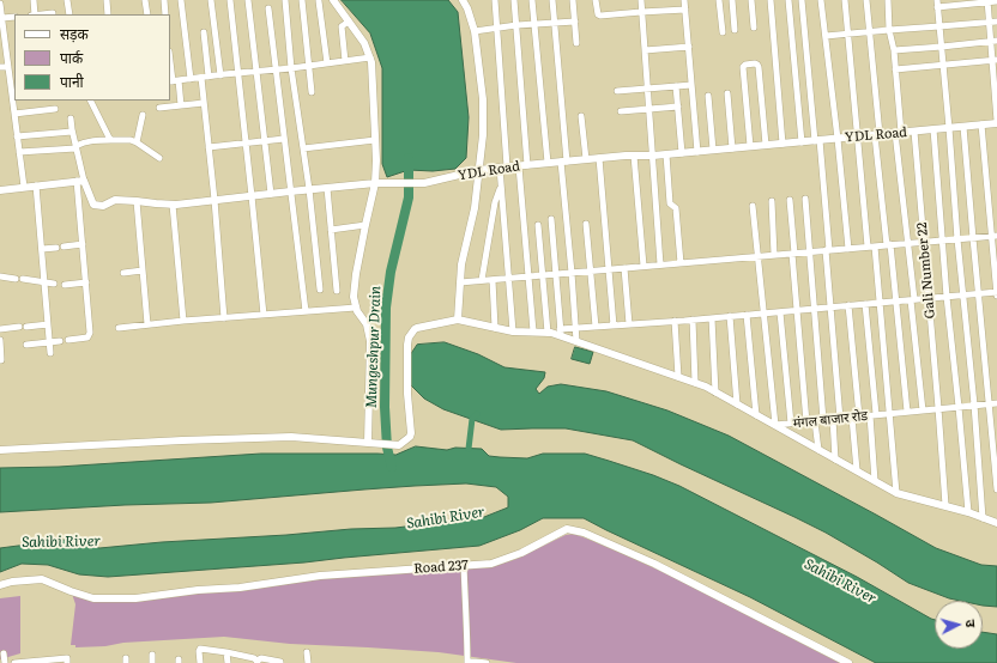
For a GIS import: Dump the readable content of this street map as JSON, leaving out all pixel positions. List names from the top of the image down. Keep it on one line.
{"streets":{"street":["YDL Road","Gali Number 22","मंगल बाजार रोड","Road 237"]},"crossings":[["YDL Road","Gali Number 22"],["Gali Number 22","मंगल बाजार रोड"]],"water":["Mungeshpur Drain","Sahibi River"],"legend":["सड़क","पार्क","पानी"],"north":"right"}
